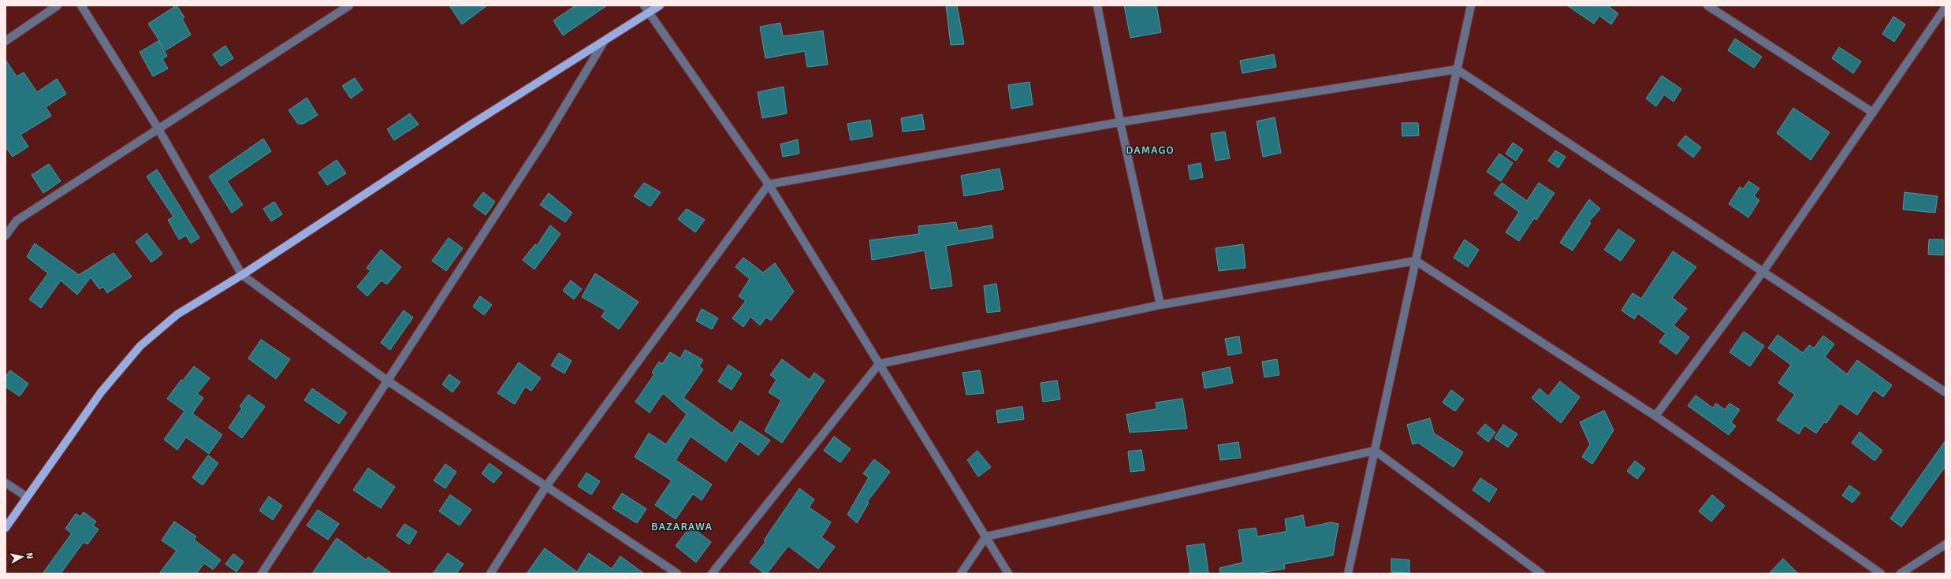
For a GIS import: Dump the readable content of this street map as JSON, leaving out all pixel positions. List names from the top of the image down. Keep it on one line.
{"districts":["DAMAGO","BAZARAWA"],"north":"right"}
